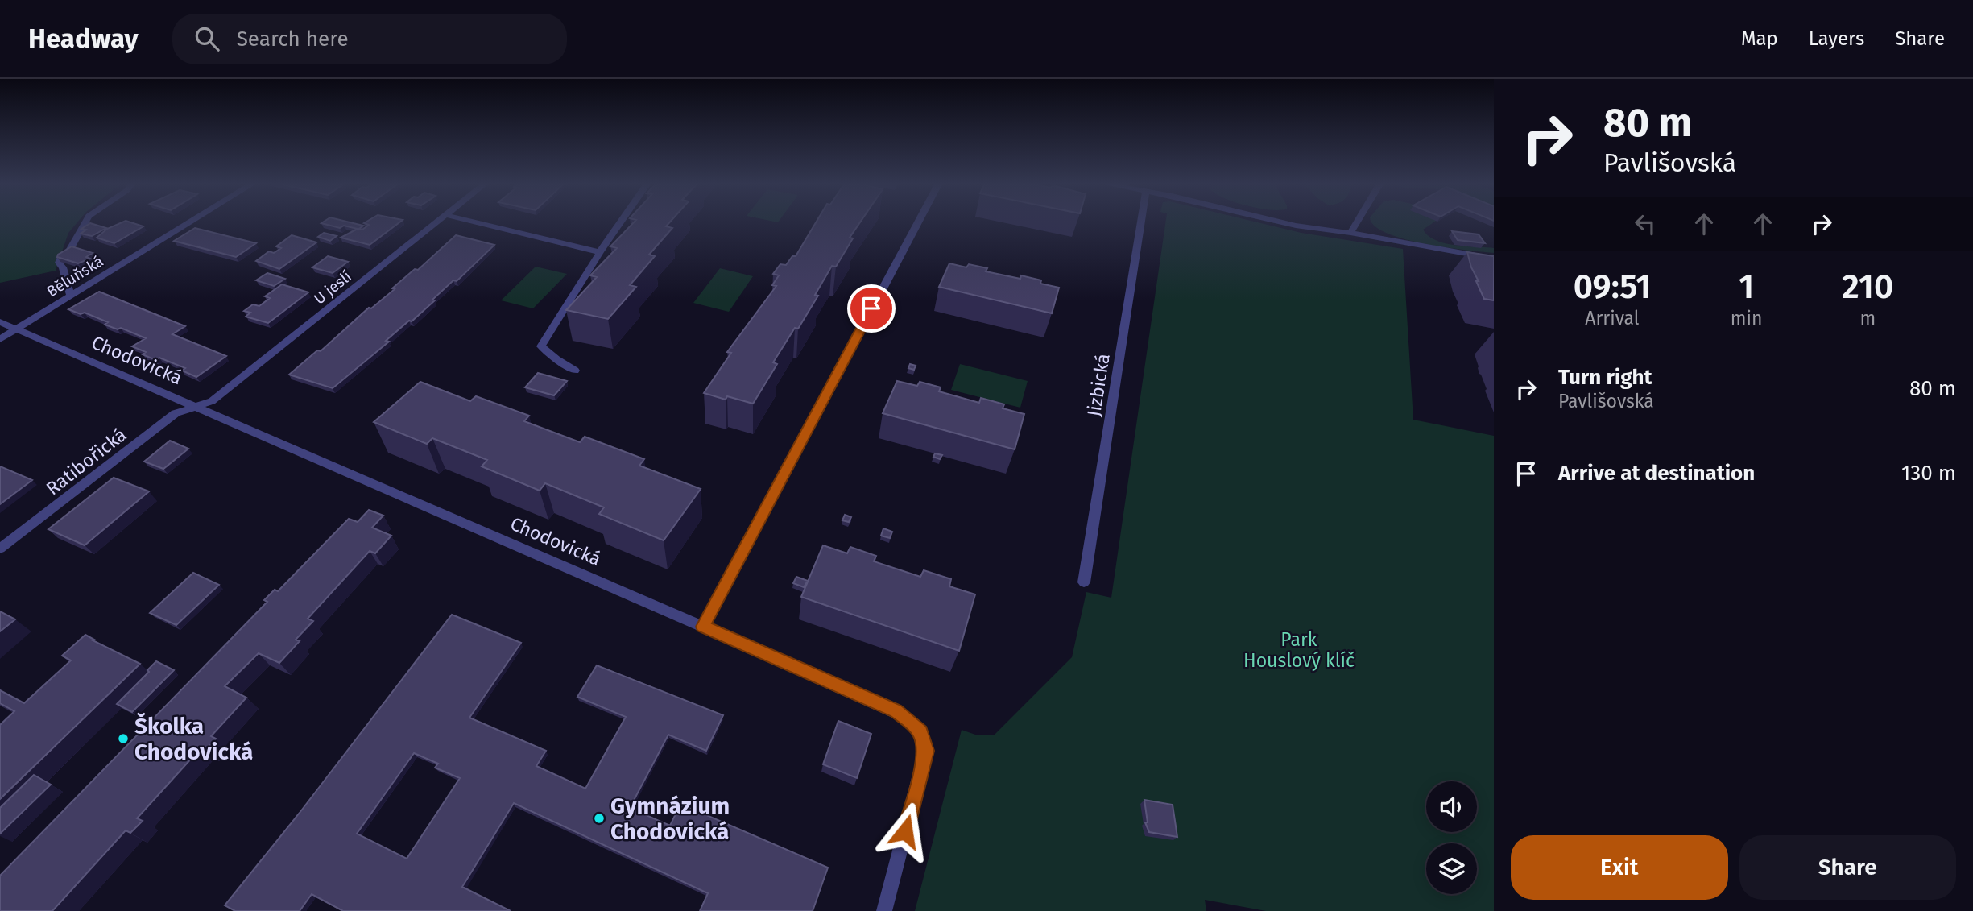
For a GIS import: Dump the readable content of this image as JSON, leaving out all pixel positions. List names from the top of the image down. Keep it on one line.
{"streets":{"street":["Běluňská","U jeslí","Chodovická","Jizbická","Ratibořická"]},"crossings":[["Běluňská","Chodovická"],["U jeslí","Chodovická"],["U jeslí","Ratibořická"],["Chodovická","Ratibořická"]],"parks":["Park Houslový klíč"],"places":["Školka Chodovická","Gymnázium Chodovická"],"page":{"header":"Headway","search":"Search here","nav":["Map","Layers","Share"],"turn":["80 m","Pavlišovská"],"eta":["09:51","Arrival","1","min","210","m"],"list":[{"name":"Turn right","note":"Pavlišovská","value":"80 m"},{"name":"Arrive at destination","value":"130 m"}],"buttons":["Exit","Share"]}}
